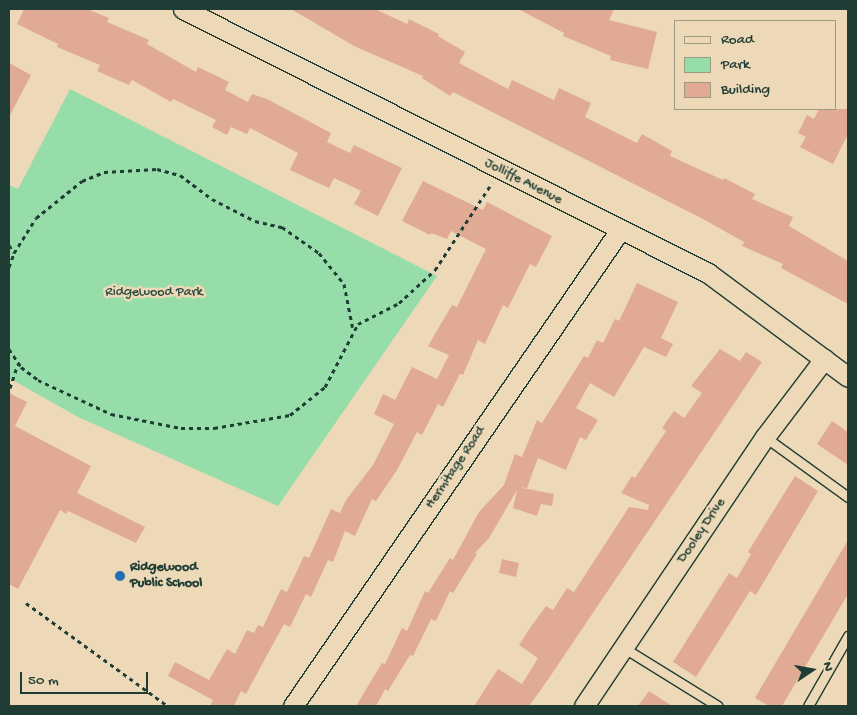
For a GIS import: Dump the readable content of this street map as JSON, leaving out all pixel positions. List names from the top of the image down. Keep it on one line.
{"streets":{"street":["Jolliffe Avenue","Hermitage Road","Dooley Drive"]},"crossings":[["Jolliffe Avenue","Hermitage Road"],["Jolliffe Avenue","Dooley Drive"]],"parks":["Ridgewood Park"],"places":["Ridgewood Public School"],"legend":["Road","Park","Building"],"scale_bar":"50 m","north":"right"}
